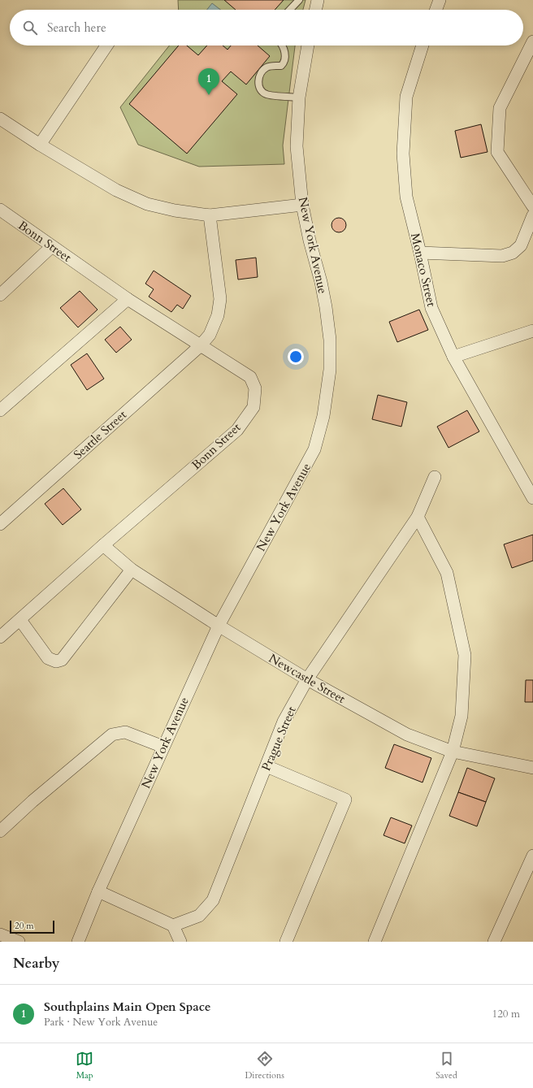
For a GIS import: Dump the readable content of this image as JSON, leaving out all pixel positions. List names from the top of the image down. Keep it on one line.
{"streets":{"street":["Bonn Street","New York Avenue","Monaco Street","Seattle Street","Newcastle Street","Prague Street"]},"crossings":[["Bonn Street","Seattle Street"],["Bonn Street","Newcastle Street"],["New York Avenue","Newcastle Street"],["Newcastle Street","Prague Street"]],"scale_bar":"20 m","page":{"search":"Search here","pins":"1","scale":"20 m","heading":"Nearby","list":[{"mark":"1","name":"Southplains Main Open Space","note":"Park · New York Avenue","value":"120 m"}],"nav":["Map","Directions","Saved"]}}
